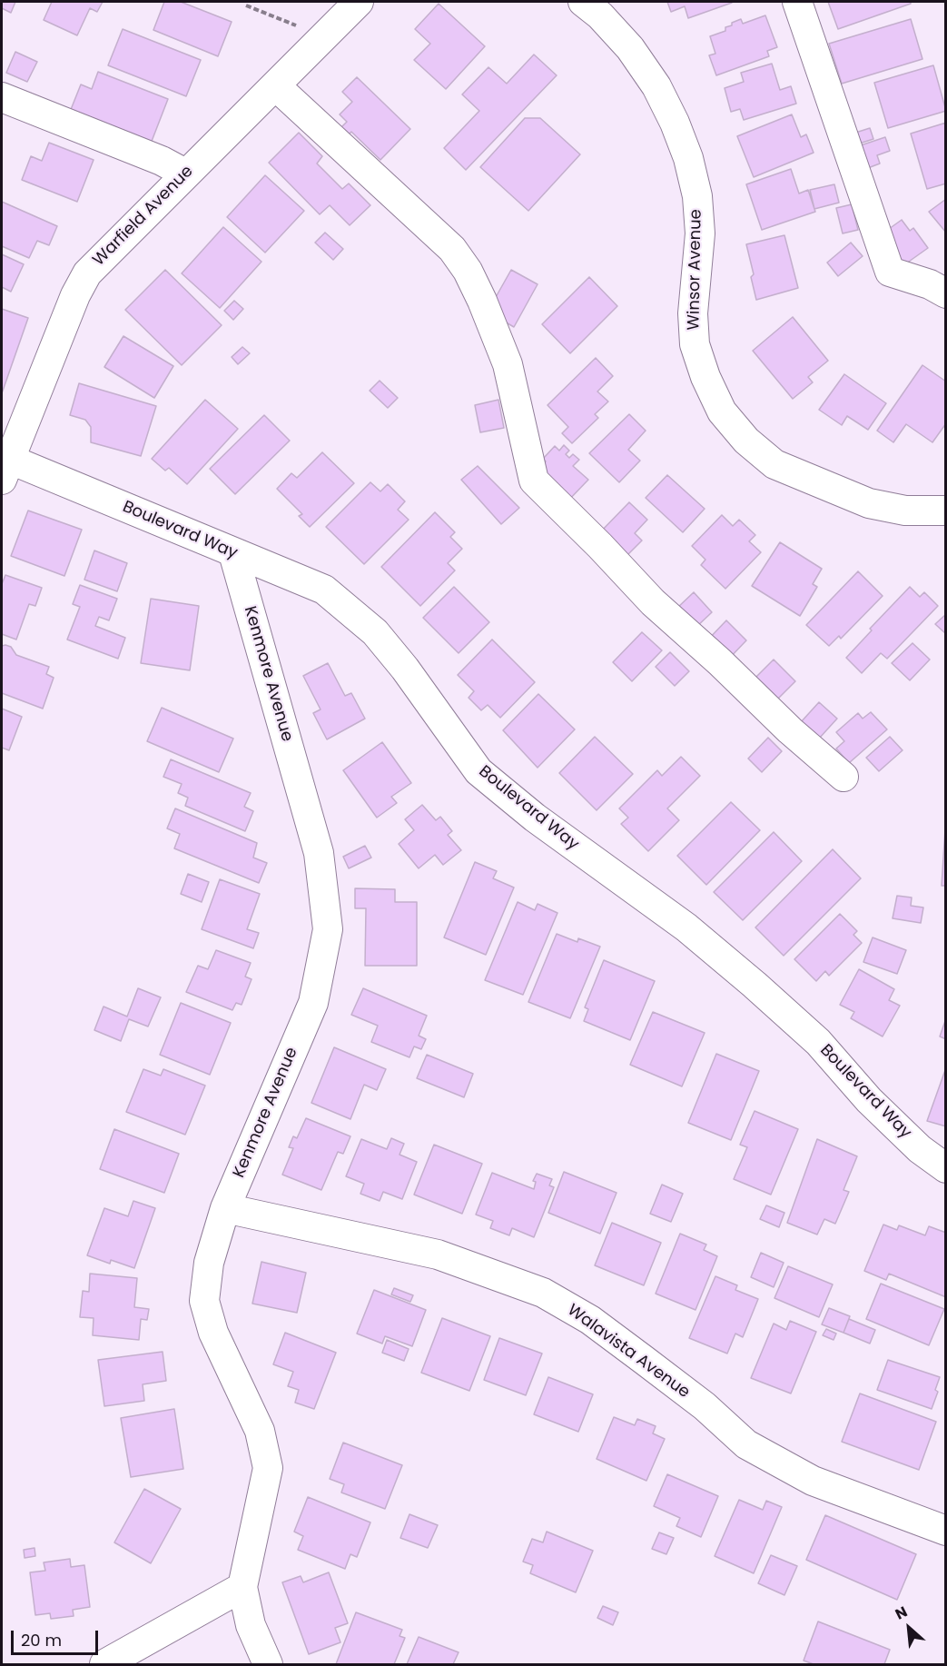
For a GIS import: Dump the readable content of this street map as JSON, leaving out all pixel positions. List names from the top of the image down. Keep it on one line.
{"streets":{"street":["Warfield Avenue","Winsor Avenue","Boulevard Way","Kenmore Avenue","Walavista Avenue"]},"crossings":[["Warfield Avenue","Boulevard Way"],["Boulevard Way","Kenmore Avenue"],["Kenmore Avenue","Walavista Avenue"]],"scale_bar":"20 m","north":"top left"}
